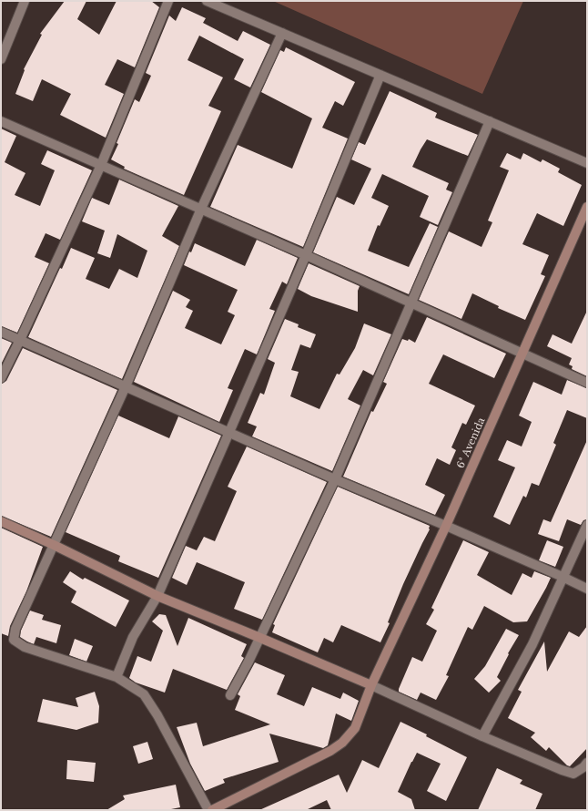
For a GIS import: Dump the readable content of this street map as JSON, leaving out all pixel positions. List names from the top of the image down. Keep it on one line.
{"streets":{"street":["6ª Avenida"]}}
